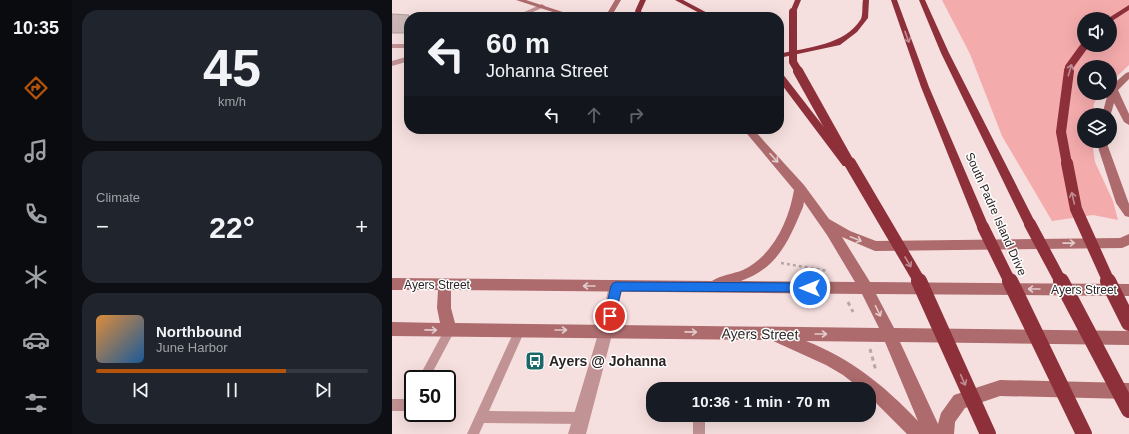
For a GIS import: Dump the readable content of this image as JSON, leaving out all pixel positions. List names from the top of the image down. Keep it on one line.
{"streets":{"highway":["South Padre Island Drive"],"main road":["Ayers Street"]},"places":{"bus stop":["Ayers @ Johanna"]},"page":{"tabs":"10:35","tile":[["45","km/h"],"Climate"],"turn":["60 m","Johanna Street"],"heat":["−","22°","+"],"song":["Northbound","June Harbor"],"limit":"50","trip":"10:36 · 1 min · 70 m"}}
